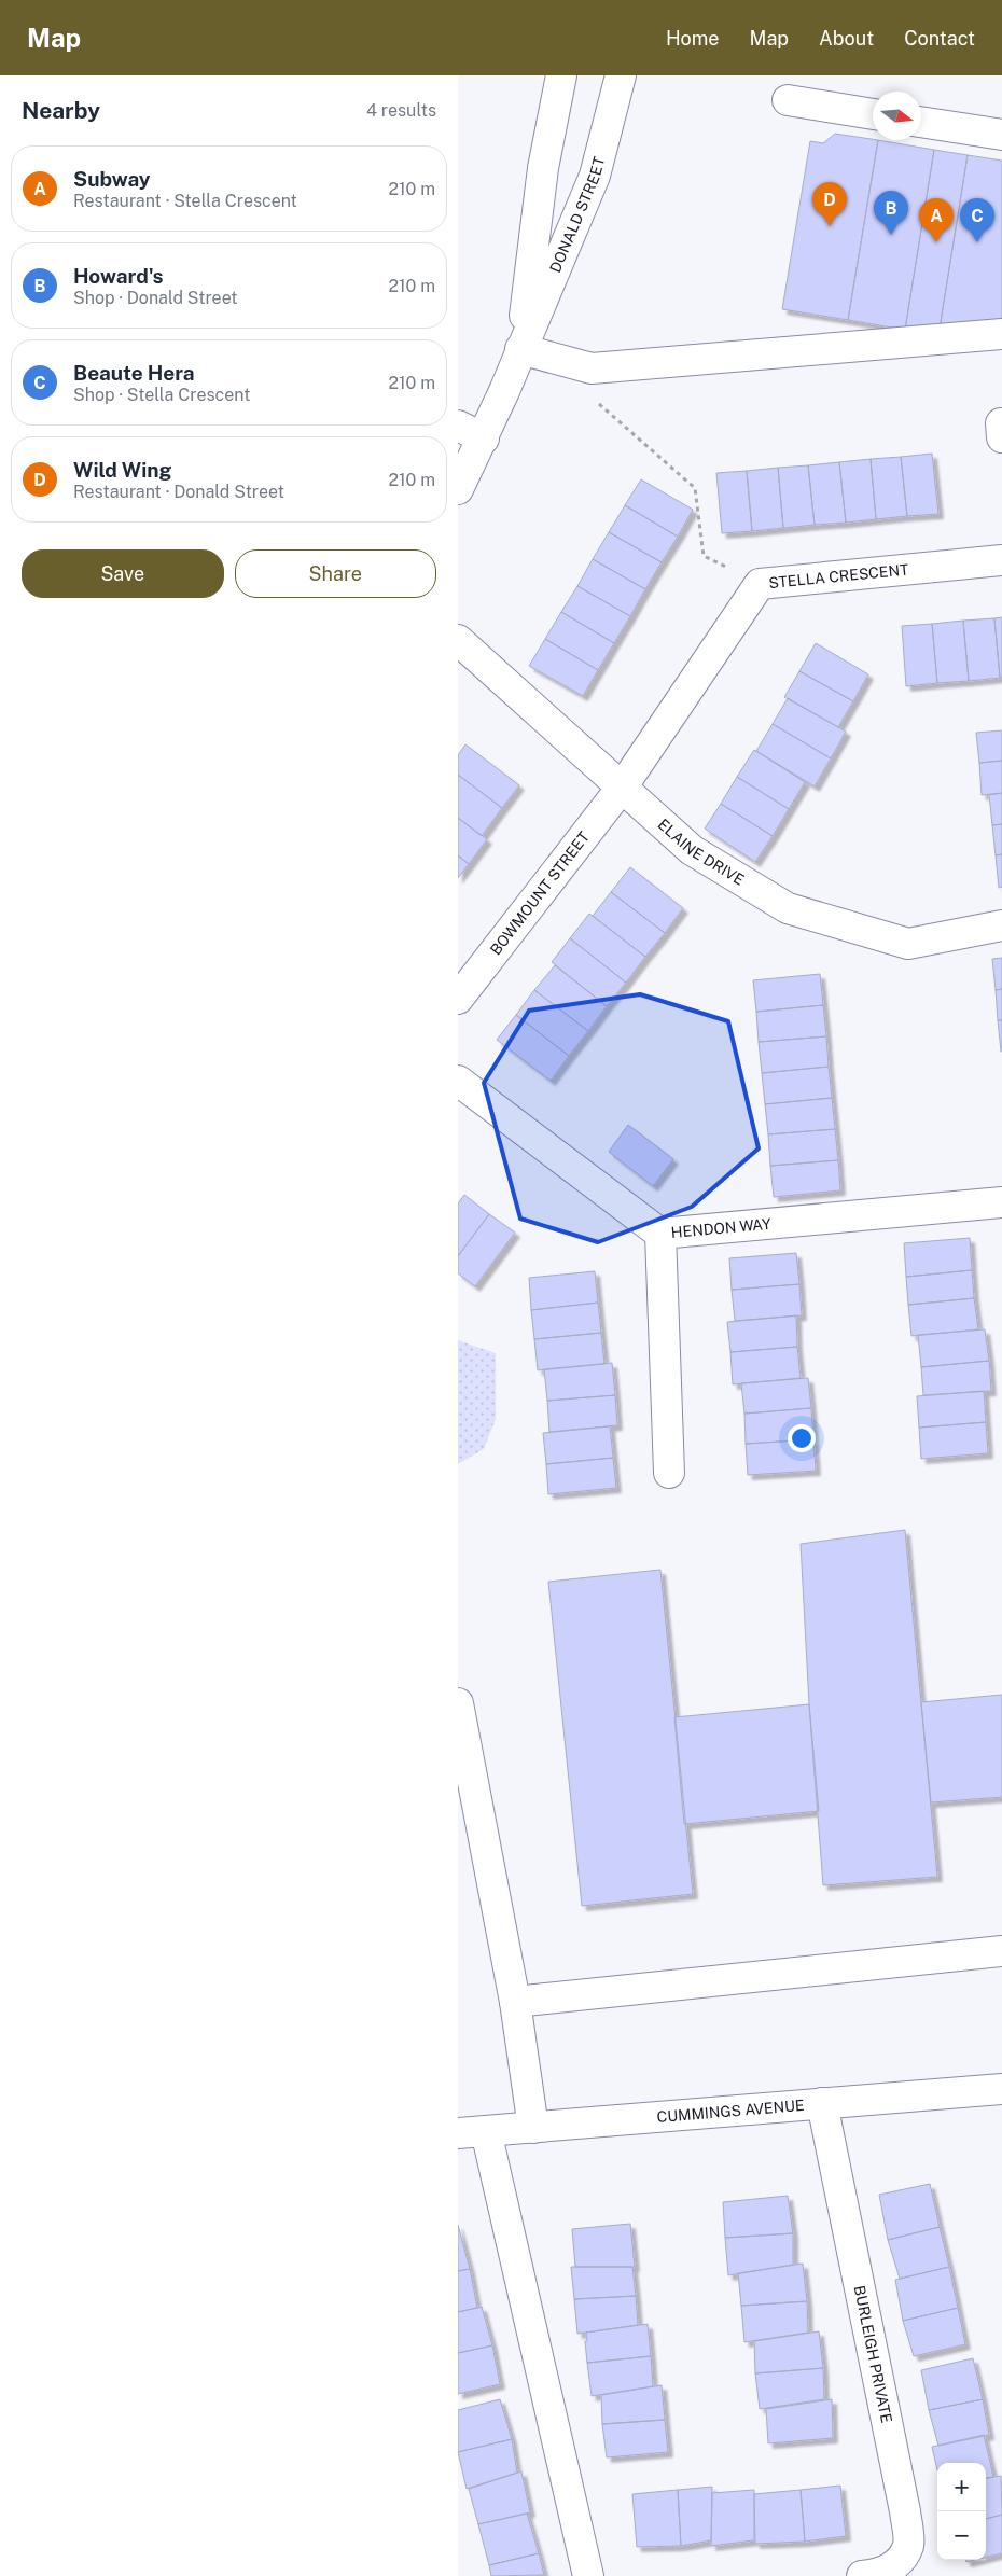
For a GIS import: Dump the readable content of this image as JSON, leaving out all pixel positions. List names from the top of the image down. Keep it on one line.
{"streets":{"street":["DONALD STREET","STELLA CRESCENT","ELAINE DRIVE","BOWMOUNT STREET","HENDON WAY","CUMMINGS AVENUE","BURLEIGH PRIVATE"]},"crossings":[["STELLA CRESCENT","ELAINE DRIVE"],["STELLA CRESCENT","BOWMOUNT STREET"],["ELAINE DRIVE","BOWMOUNT STREET"],["CUMMINGS AVENUE","BURLEIGH PRIVATE"]],"north":"right","page":{"header":"Map","nav":["Home","Map","About","Contact"],"heading":["Nearby","4 results"],"list":[{"mark":"A","name":"Subway","note":"Restaurant · Stella Crescent","value":"210 m"},{"mark":"B","name":"Howard's","note":"Shop · Donald Street","value":"210 m"},{"mark":"C","name":"Beaute Hera","note":"Shop · Stella Crescent","value":"210 m"},{"mark":"D","name":"Wild Wing","note":"Restaurant · Donald Street","value":"210 m"}],"pins":["D","B","A","C"],"buttons":["Save","Share"],"map_buttons":["+","−"]}}
